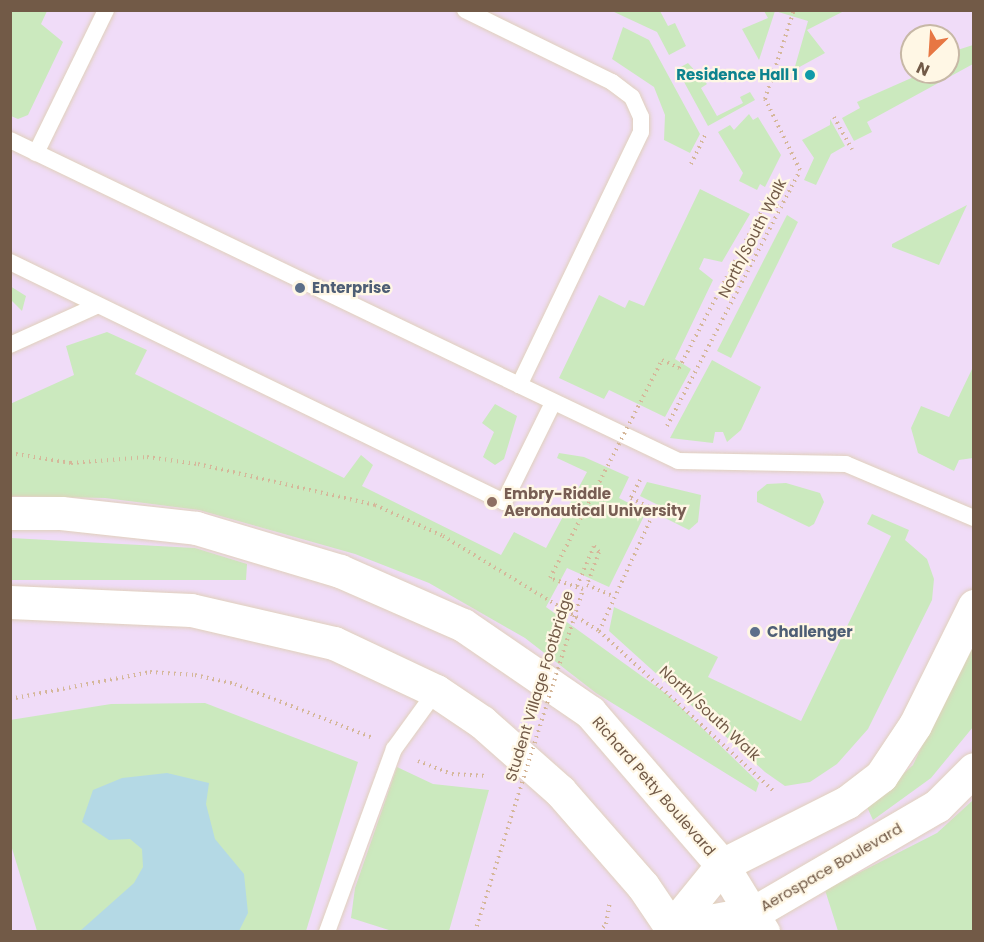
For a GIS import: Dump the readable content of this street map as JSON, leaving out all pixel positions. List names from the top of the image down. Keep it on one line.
{"streets":{"street":["Richard Petty Boulevard","Aerospace Boulevard"],"path":["North/South Walk","Student Village Footbridge"]},"crossings":[["North/South Walk","Student Village Footbridge"],["Richard Petty Boulevard","Aerospace Boulevard"]],"places":["Residence Hall 1","Enterprise","Embry-Riddle Aeronautical University","Challenger"],"north":"bottom left"}
